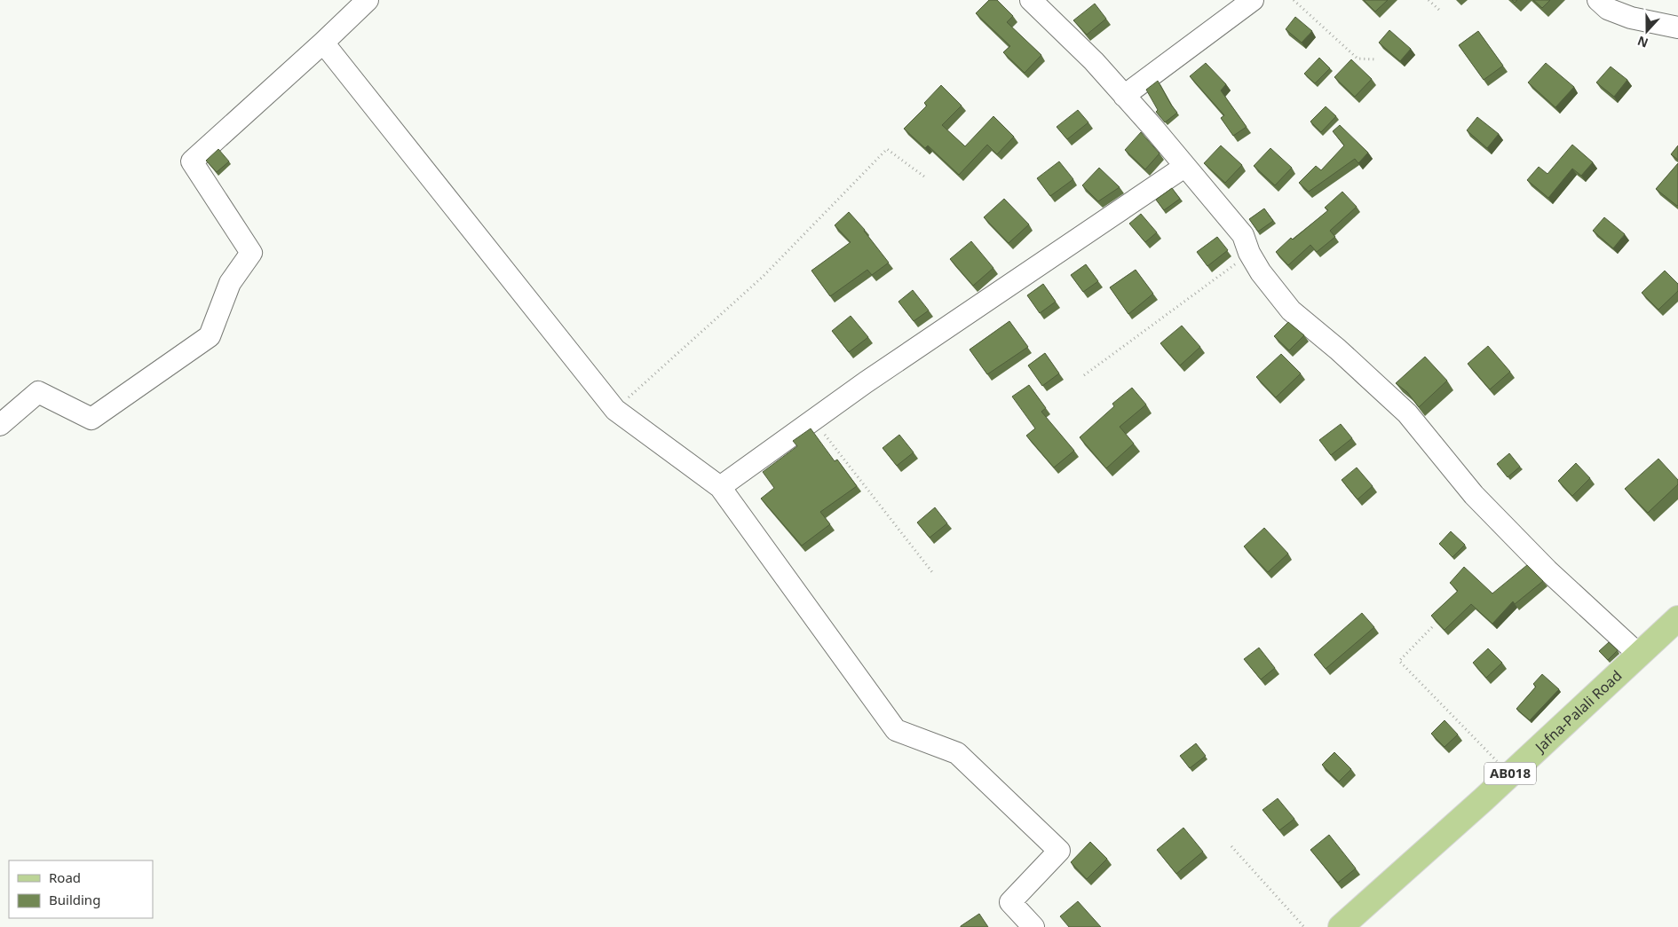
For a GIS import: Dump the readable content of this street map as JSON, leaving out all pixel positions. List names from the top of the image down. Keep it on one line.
{"streets":{"main road":["Jafna-Palali Road","AB018"]},"legend":["Road","Building"],"north":"bottom"}
